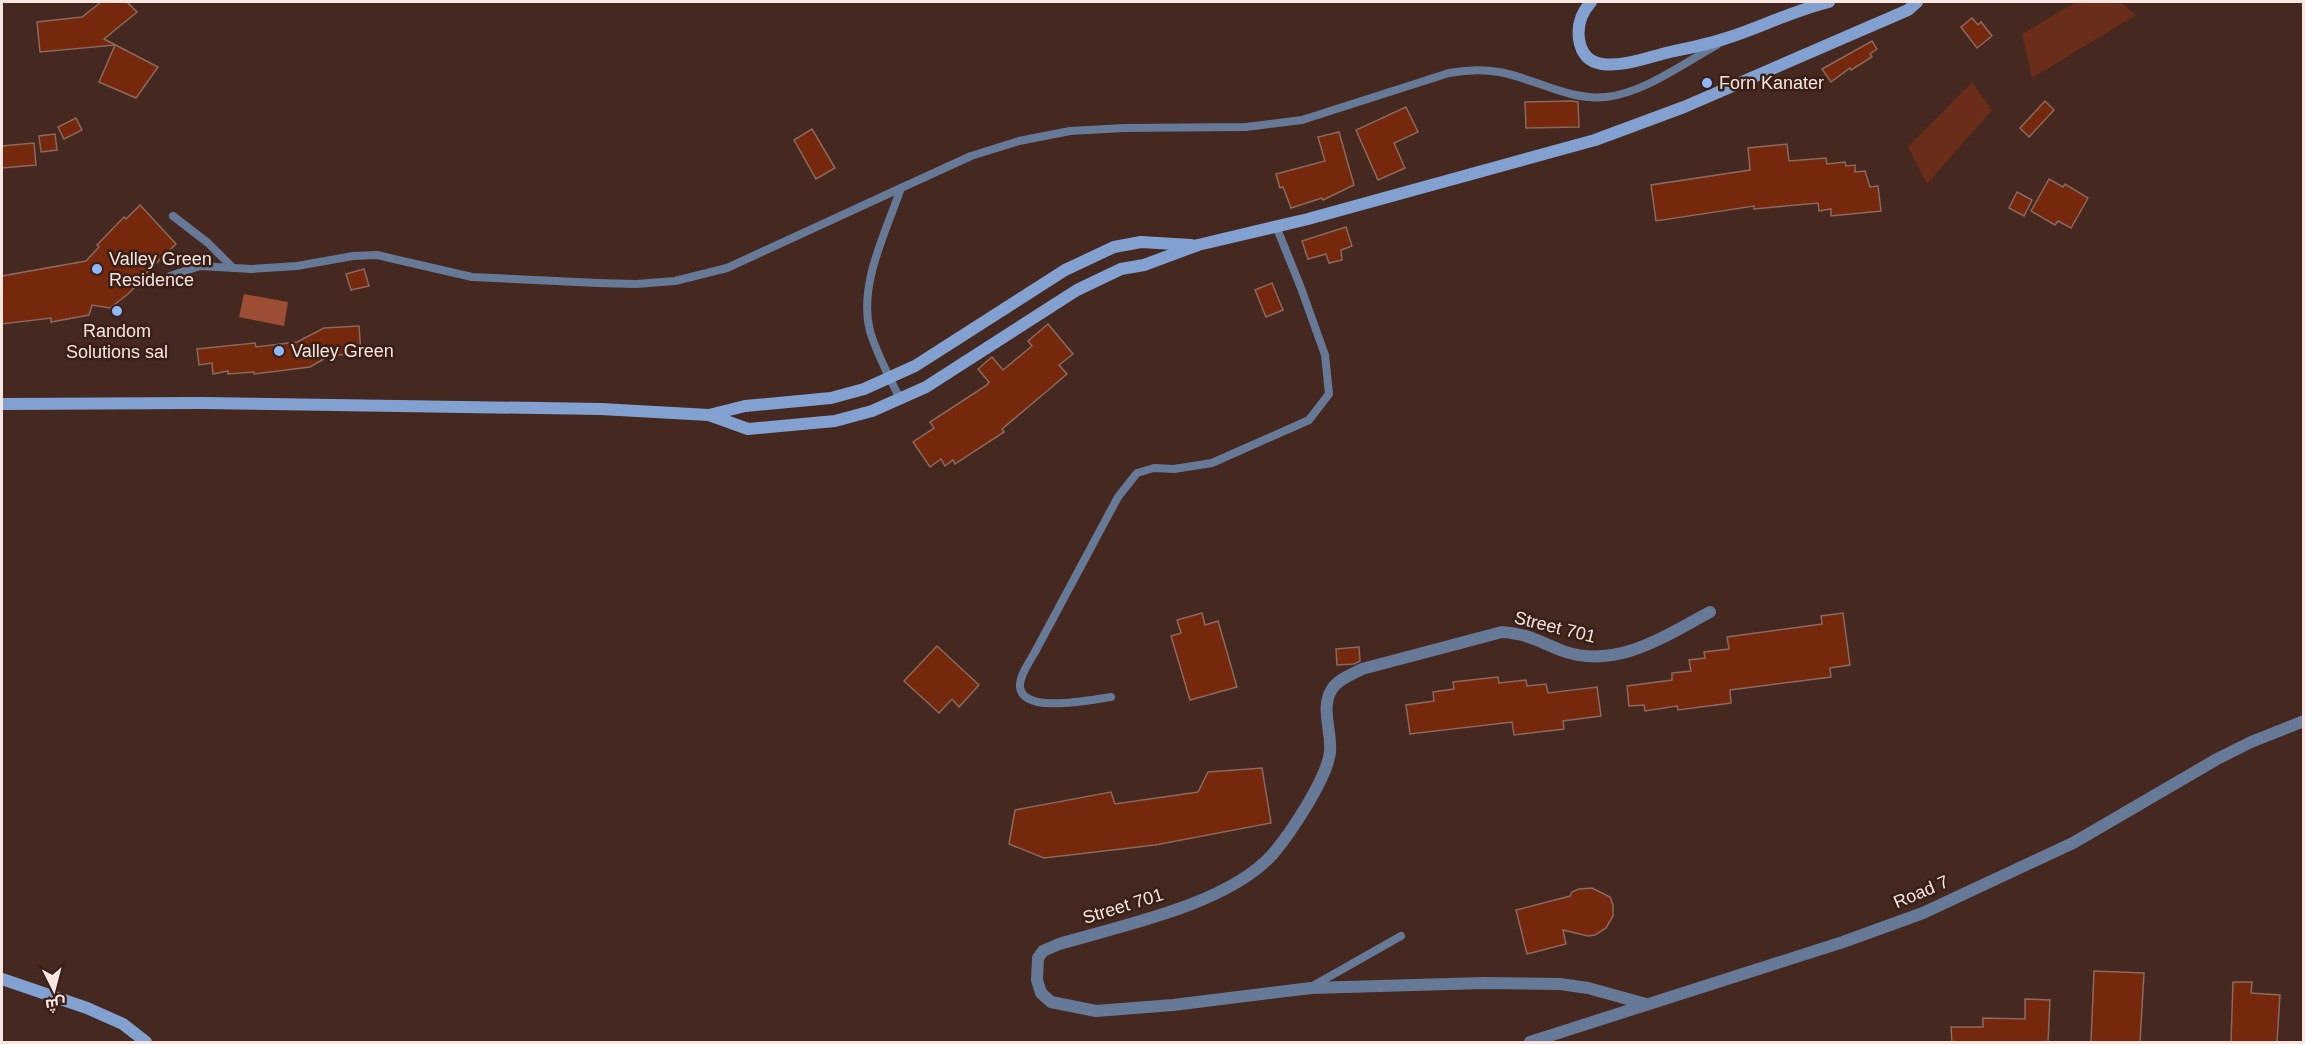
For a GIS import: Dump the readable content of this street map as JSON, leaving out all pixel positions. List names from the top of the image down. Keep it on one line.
{"streets":{"street":["Street 701","Road 7"]},"crossings":[["Street 701","Road 7"]],"places":["Forn Kanater","Valley Green Residence","Random Solutions sal","Valley Green"],"north":"bottom"}
